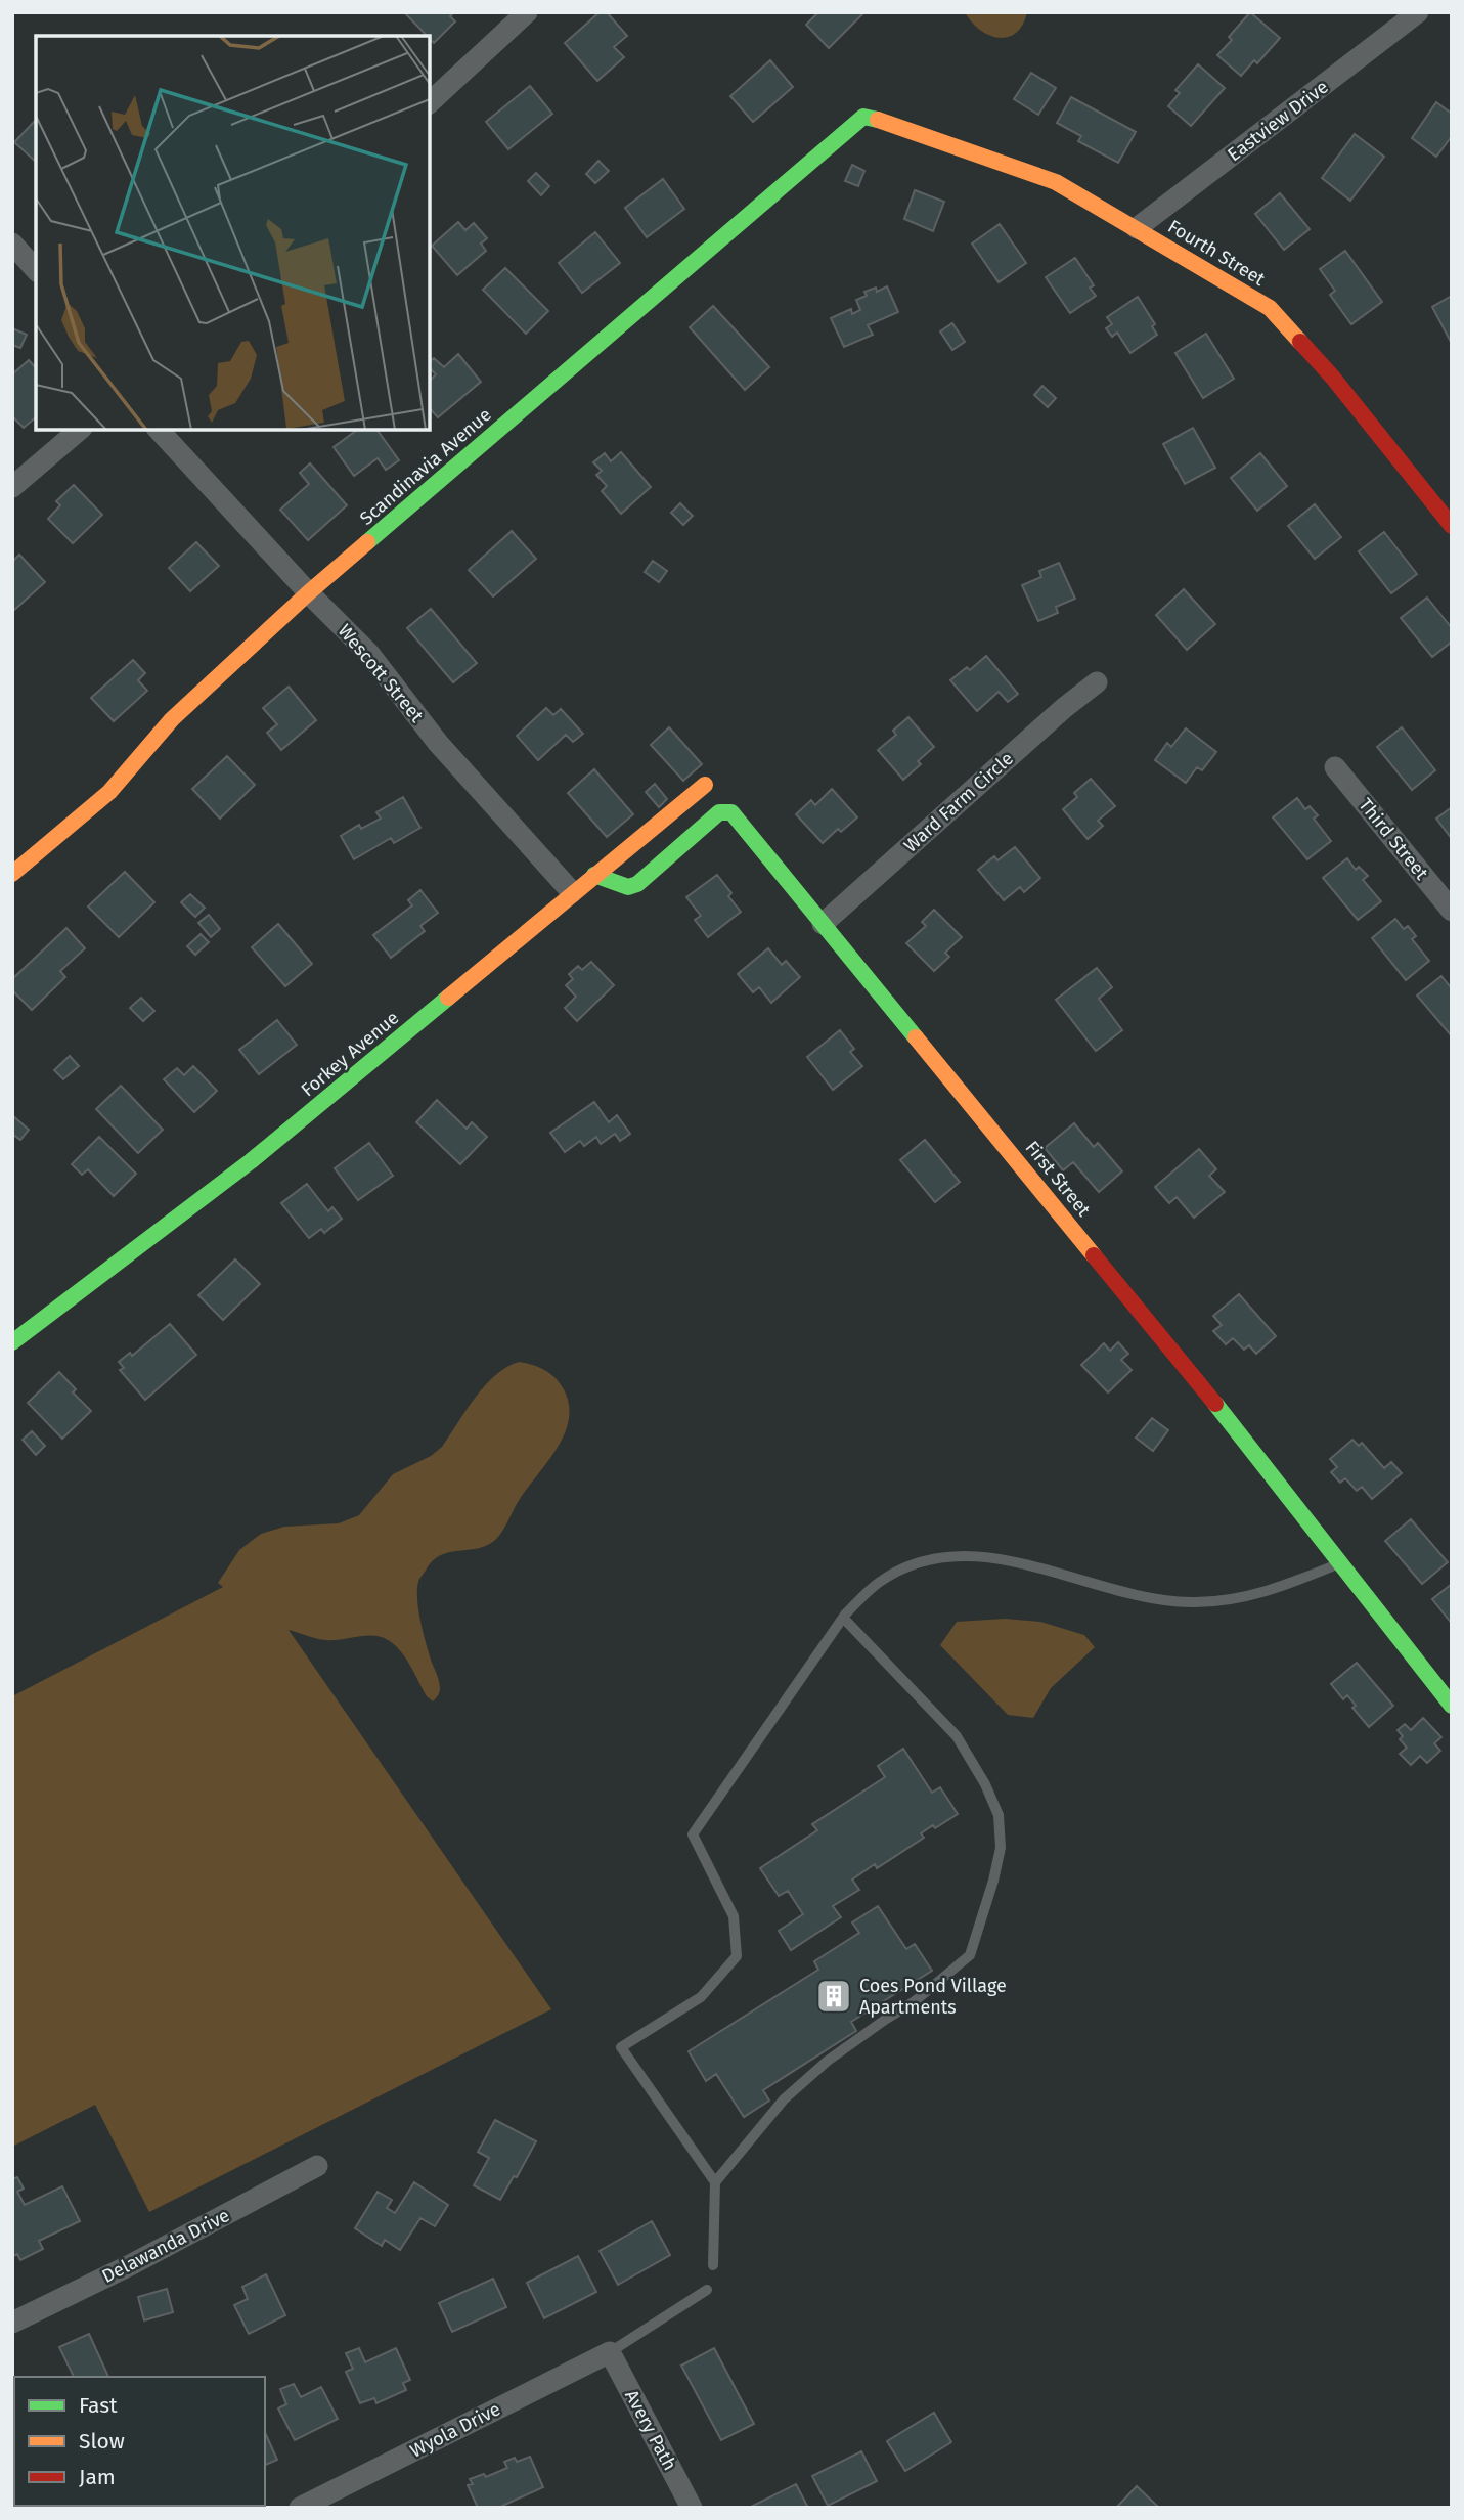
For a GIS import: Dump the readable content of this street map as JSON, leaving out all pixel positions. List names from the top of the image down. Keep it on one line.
{"streets":{"street":["Eastview Drive","Fourth Street","Scandinavia Avenue","Wescott Street","Ward Farm Circle","Third Street","Forkey Avenue","First Street","Delawanda Drive","Wyola Drive","Avery Path"]},"crossings":[["Eastview Drive","Fourth Street"],["Fourth Street","Scandinavia Avenue"],["Scandinavia Avenue","Wescott Street"],["Wescott Street","Forkey Avenue"],["Ward Farm Circle","First Street"],["Forkey Avenue","First Street"],["Wyola Drive","Avery Path"]],"places":{"building":["Coes Pond Village Apartments"]},"legend":["Fast","Slow","Jam"]}
